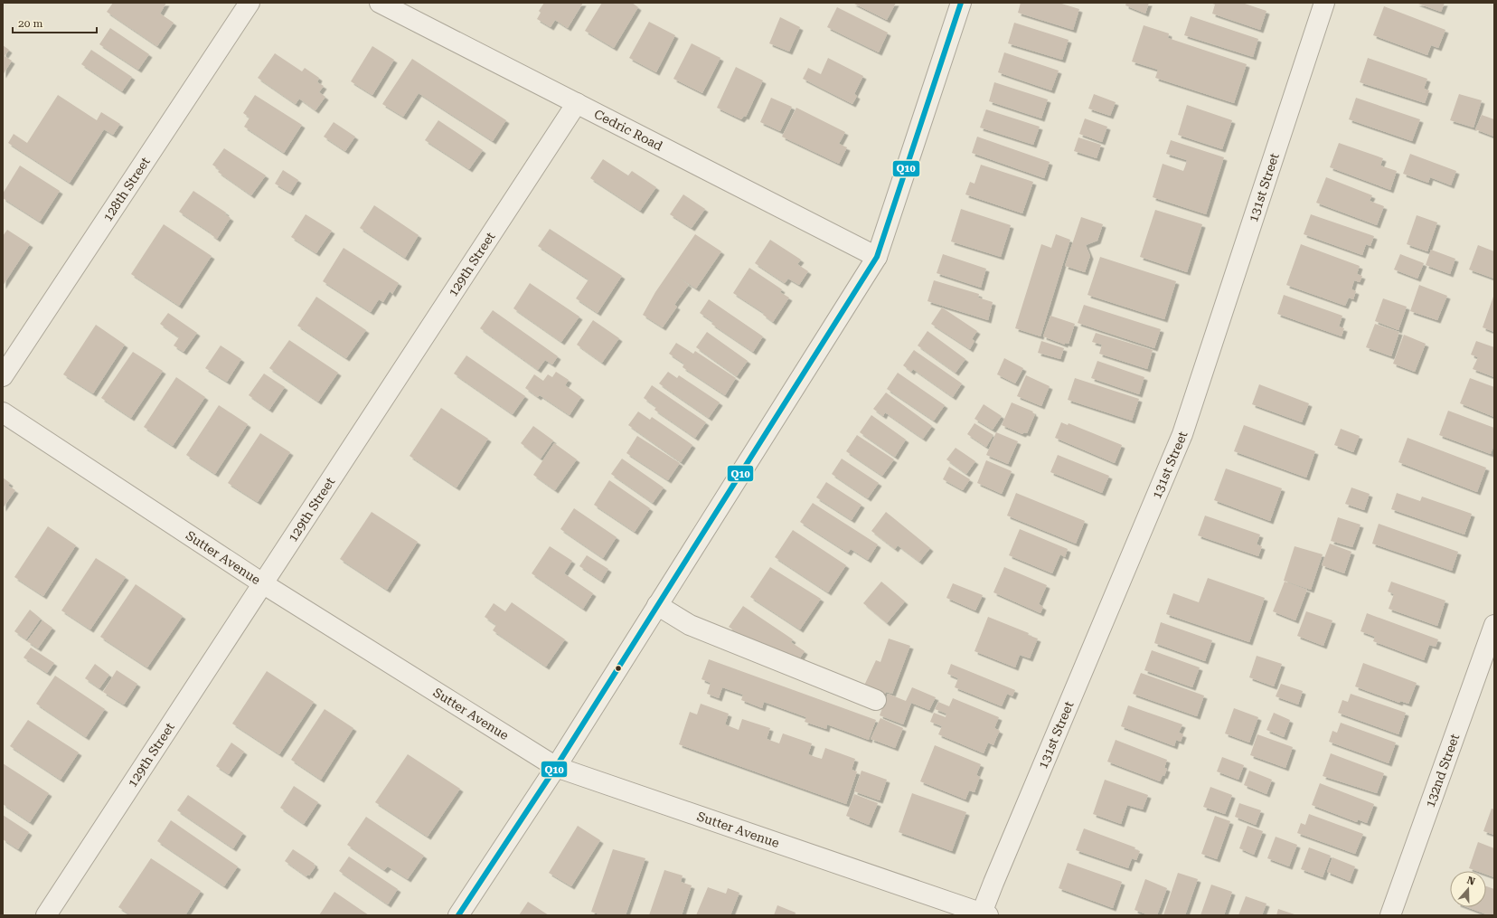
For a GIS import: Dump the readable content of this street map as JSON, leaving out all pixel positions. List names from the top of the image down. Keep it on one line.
{"streets":{"street":["Cedric Road","131st Street","128th Street","129th Street","Sutter Avenue","132nd Street"]},"crossings":[["Cedric Road","129th Street"],["131st Street","Sutter Avenue"],["129th Street","Sutter Avenue"]],"lines":["transit line Q10"],"scale_bar":"20 m","north":"top"}
